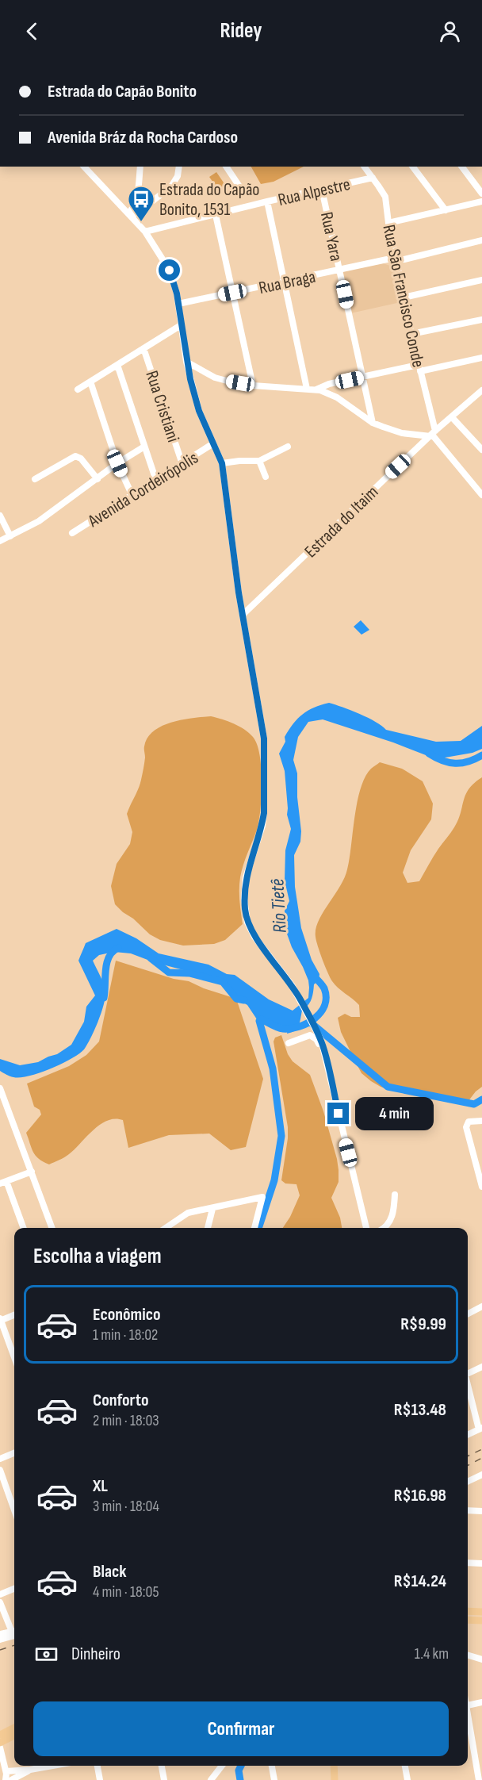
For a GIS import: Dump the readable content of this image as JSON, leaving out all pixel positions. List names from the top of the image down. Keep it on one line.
{"streets":{"street":["Rua Alpestre","Rua Yara","Rua Braga","Rua São Francisco Conde","Rua Cristiani","Avenida Cordeirópolis","Estrada do Itaim"]},"crossings":[["Rua Alpestre","Rua Yara"],["Rua Alpestre","Rua São Francisco Conde"],["Rua Yara","Rua Braga"],["Rua Braga","Rua São Francisco Conde"],["Rua São Francisco Conde","Estrada do Itaim"],["Rua Cristiani","Avenida Cordeirópolis"]],"water":["Rio Tietê"],"places":{"bus stop":["Estrada do Capão Bonito, 1531"]},"page":{"header":"Ridey","banner":["Estrada do Capão Bonito","Avenida Bráz da Rocha Cardoso"],"bubble":"4 min","heading":"Escolha a viagem","list":[{"name":"Econômico","note":"1 min · 18:02","value":"R$9.99"},{"name":"Conforto","note":"2 min · 18:03","value":"R$13.48"},{"name":"XL","note":"3 min · 18:04","value":"R$16.98"},{"name":"Black","note":"4 min · 18:05","value":"R$14.24"}],"pay":["Dinheiro","1.4 km"],"buttons":"Confirmar"}}
